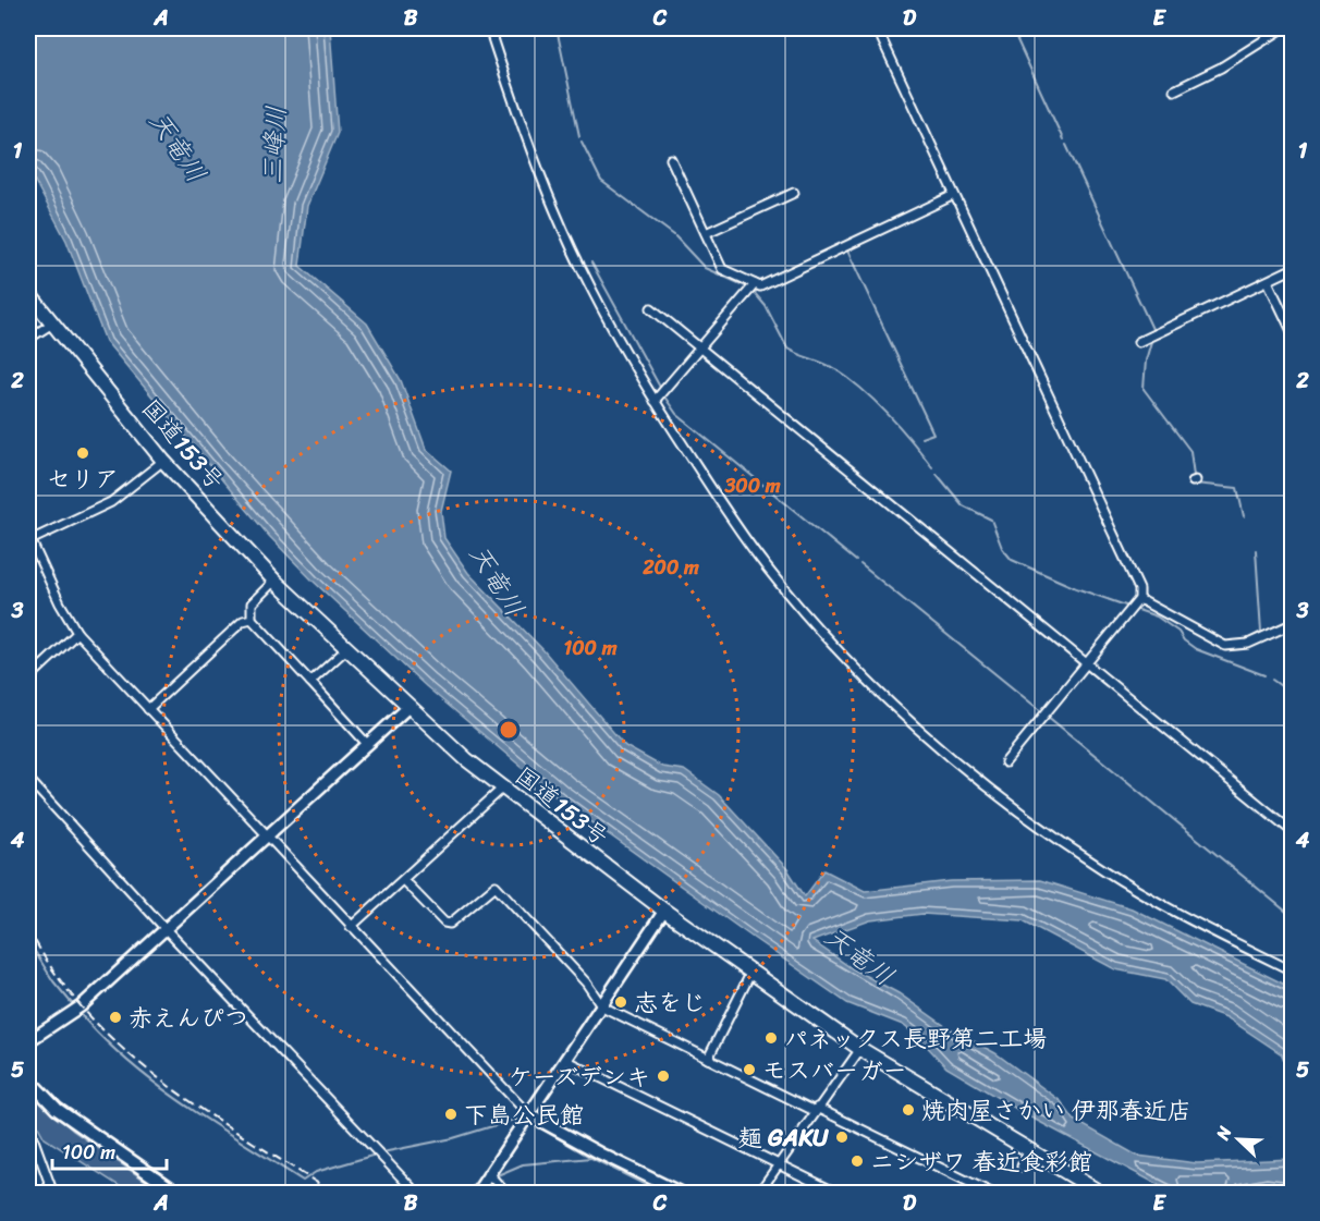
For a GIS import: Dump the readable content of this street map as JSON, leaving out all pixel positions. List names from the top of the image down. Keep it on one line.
{"streets":{"highway":["国道153号"]},"water":["三峰川","天竜川"],"places":["セリア","志をじ","赤えんぴつ","パネックス長野第二工場","モスバーガー","ケーズデンキ","焼肉屋さかい 伊那春近店","下島公民館","麺 GAKU","ニシザワ 春近食彩館"],"scale_bar":"100 m","north":"top left","grid":{"columns":["A","B","C","D","E"],"rows":["1","2","3","4","5"]},"rings":["300 m","200 m","100 m"]}
